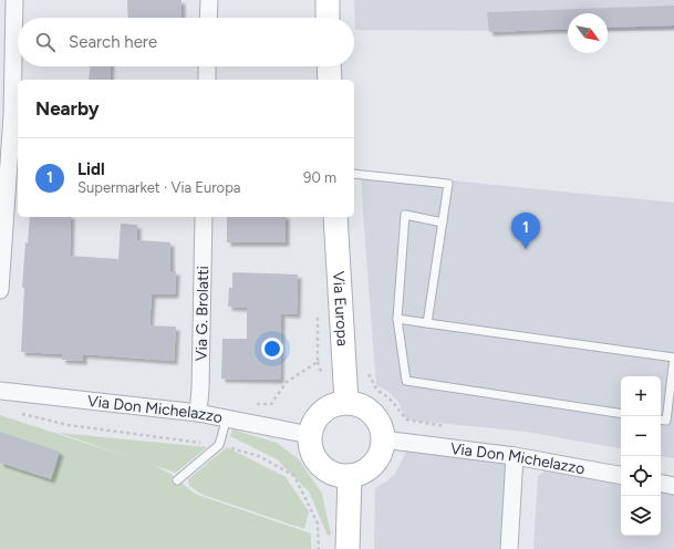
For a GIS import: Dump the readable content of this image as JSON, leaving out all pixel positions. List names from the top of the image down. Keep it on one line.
{"streets":{"main road":["Via Europa"],"street":["Via G. Brolatti","Via Don Michelazzo"]},"crossings":[["Via Europa","Via Don Michelazzo"],["Via G. Brolatti","Via Don Michelazzo"]],"north":"bottom right","page":{"search":"Search here","heading":"Nearby","list":[{"mark":"1","name":"Lidl","note":"Supermarket · Via Europa","value":"90 m"}],"pins":"1","map_buttons":["+","−"]}}
